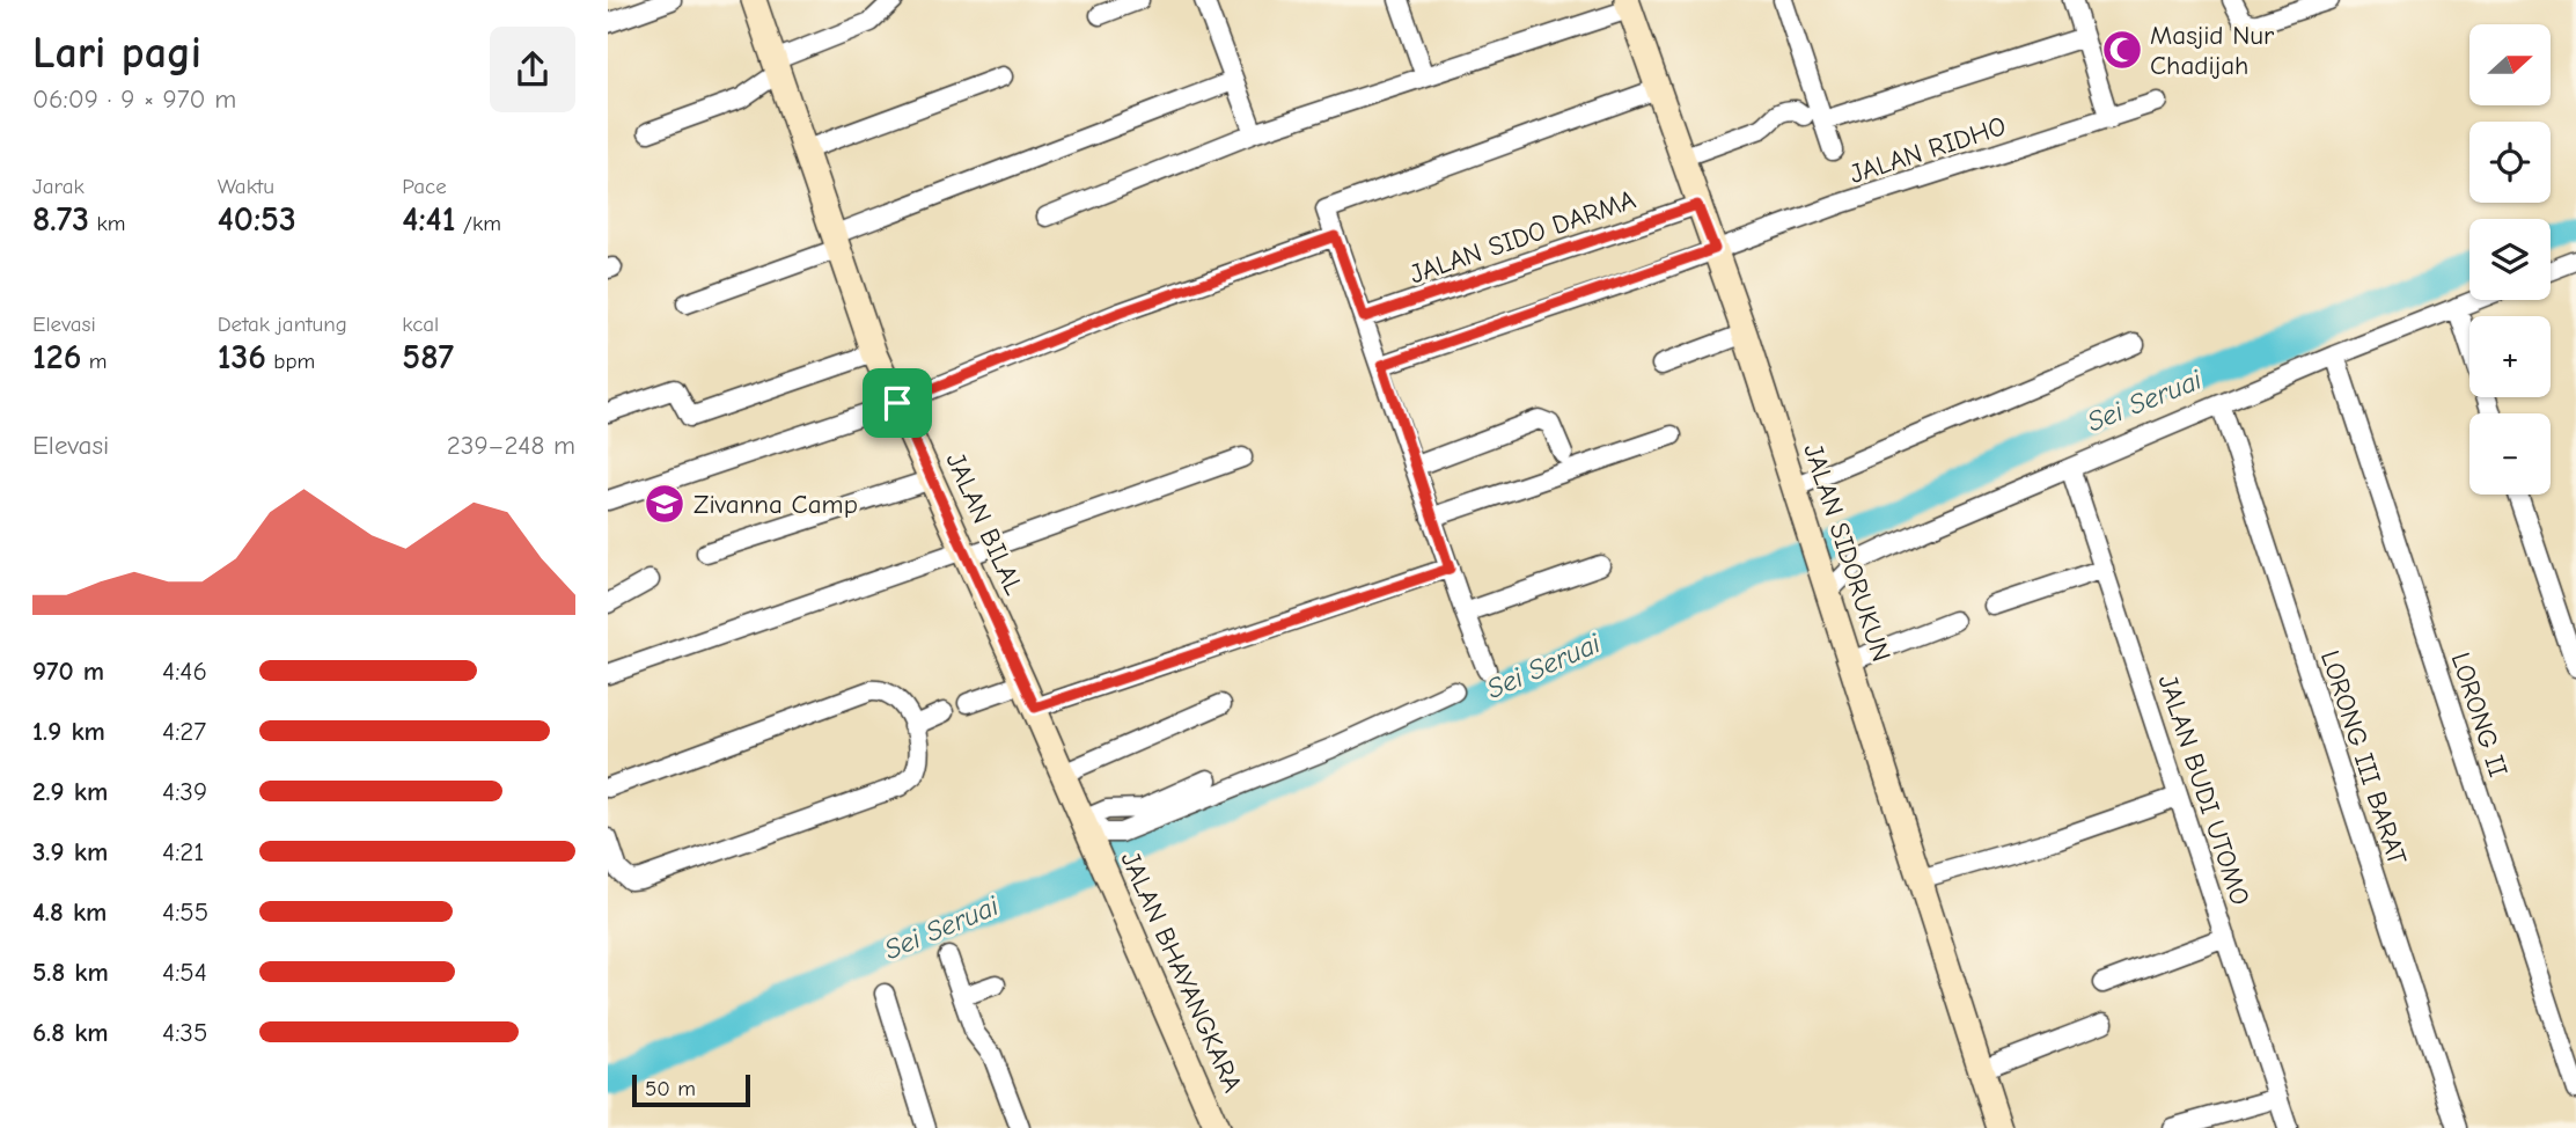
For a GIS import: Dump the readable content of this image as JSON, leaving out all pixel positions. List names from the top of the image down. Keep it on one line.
{"streets":{"main road":["JALAN BILAL","JALAN SIDORUKUN","JALAN BHAYANGKARA"],"street":["JALAN RIDHO","JALAN SIDO DARMA","LORONG II","LORONG III BARAT","JALAN BUDI UTOMO"]},"crossings":[["JALAN RIDHO","JALAN SIDORUKUN"],["JALAN SIDO DARMA","JALAN SIDORUKUN"],["JALAN BILAL","JALAN BHAYANGKARA"]],"water":["Sei Seruai"],"places":{"mosque":["Masjid Nur Chadijah"],"school or university":["Zivanna Camp"]},"scale_bar":"50 m","north":"right","page":{"heading":["Lari pagi","06:09 · 9 × 970 m"],"map_buttons":["+","−"],"stats":[["Jarak","8.73 km"],["Waktu","40:53"],["Pace","4:41 /km"],["Elevasi","126 m"],["Detak jantung","136 bpm"],["kcal","587"]],"chart":["Elevasi","239–248 m"],"list":[{"name":"970 m","note":"4:46"},{"name":"1.9 km","note":"4:27"},{"name":"2.9 km","note":"4:39"},{"name":"3.9 km","note":"4:21"},{"name":"4.8 km","note":"4:55"},{"name":"5.8 km","note":"4:54"},{"name":"6.8 km","note":"4:35"}],"scale":"50 m"}}
